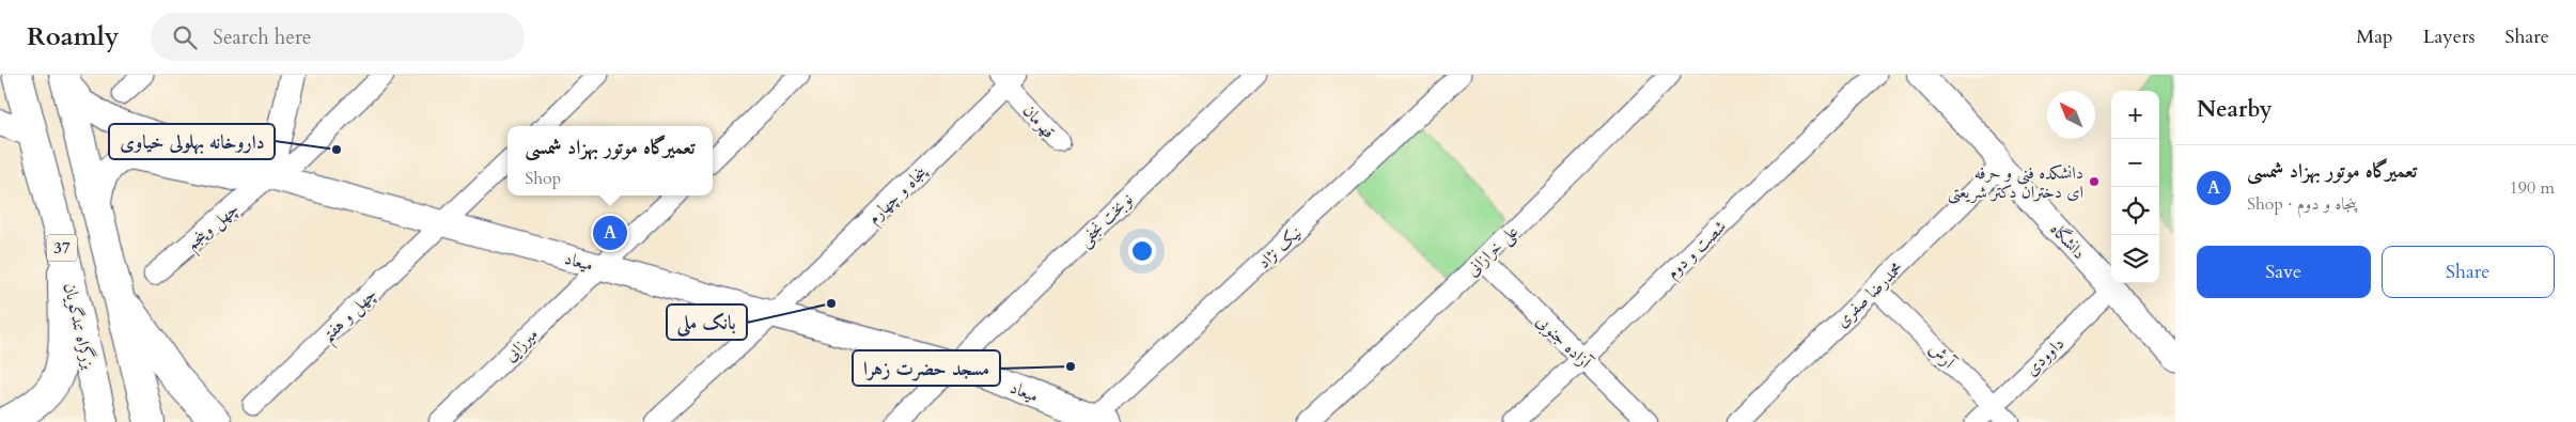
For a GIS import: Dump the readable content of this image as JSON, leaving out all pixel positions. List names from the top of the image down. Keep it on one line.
{"streets":{"main road":["37","بزرگراه تندگویان"],"street":["قهرمان","پنجاه و چهارم","نوبخت نجفی","چهل وپنجم","دانشگاه","نیک نژاد","شصت و دوم","علی خرازانی","میعاد","محمدرضا صفری","چهل و هفتم","آزاده جنوبی","میرزایی","آرش","داوودی"]},"crossings":[["قهرمان","پنجاه و چهارم"],["پنجاه و چهارم","میعاد"],["نوبخت نجفی","میعاد"],["چهل وپنجم","میعاد"],["دانشگاه","محمدرضا صفری"],["دانشگاه","داوودی"],["نیک نژاد","میعاد"],["37","میعاد"],["شصت و دوم","آزاده جنوبی"],["علی خرازانی","آزاده جنوبی"],["میعاد","چهل و هفتم"],["میعاد","میرزایی"],["محمدرضا صفری","آرش"],["آرش","داوودی"]],"places":["داروخانه بهلولی خیاوی","دانشکده فنی و حرفه ای دختران دکتر شریعتی","بانک ملی","مسجد حضرت زهرا"],"north":"top left","page":{"header":"Roamly","search":"Search here","nav":["Map","Layers","Share"],"heading":"Nearby","map_buttons":["+","−"],"popup":["تعمیرگاه موتور بهزاد شمسی","Shop"],"list":[{"mark":"A","name":"تعمیرگاه موتور بهزاد شمسی","note":"Shop · پنجاه و دوم","value":"190 m"}],"pins":"A","buttons":["Save","Share"]}}
